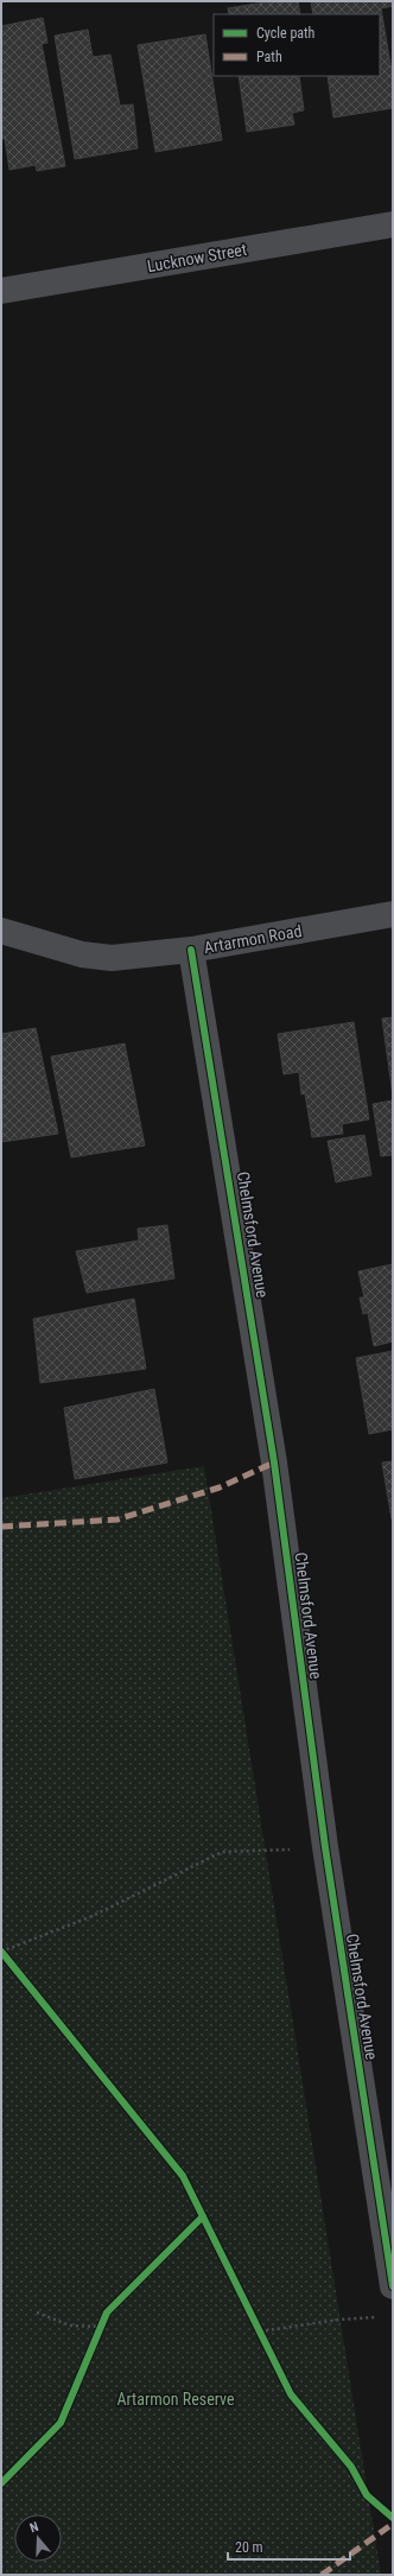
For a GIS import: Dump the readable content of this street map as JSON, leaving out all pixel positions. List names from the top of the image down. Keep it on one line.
{"streets":{"street":["Lucknow Street","Artarmon Road","Chelmsford Avenue"]},"crossings":[["Artarmon Road","Chelmsford Avenue"]],"parks":["Artarmon Reserve"],"legend":["Cycle path","Path"],"scale_bar":"20 m","north":"top"}
